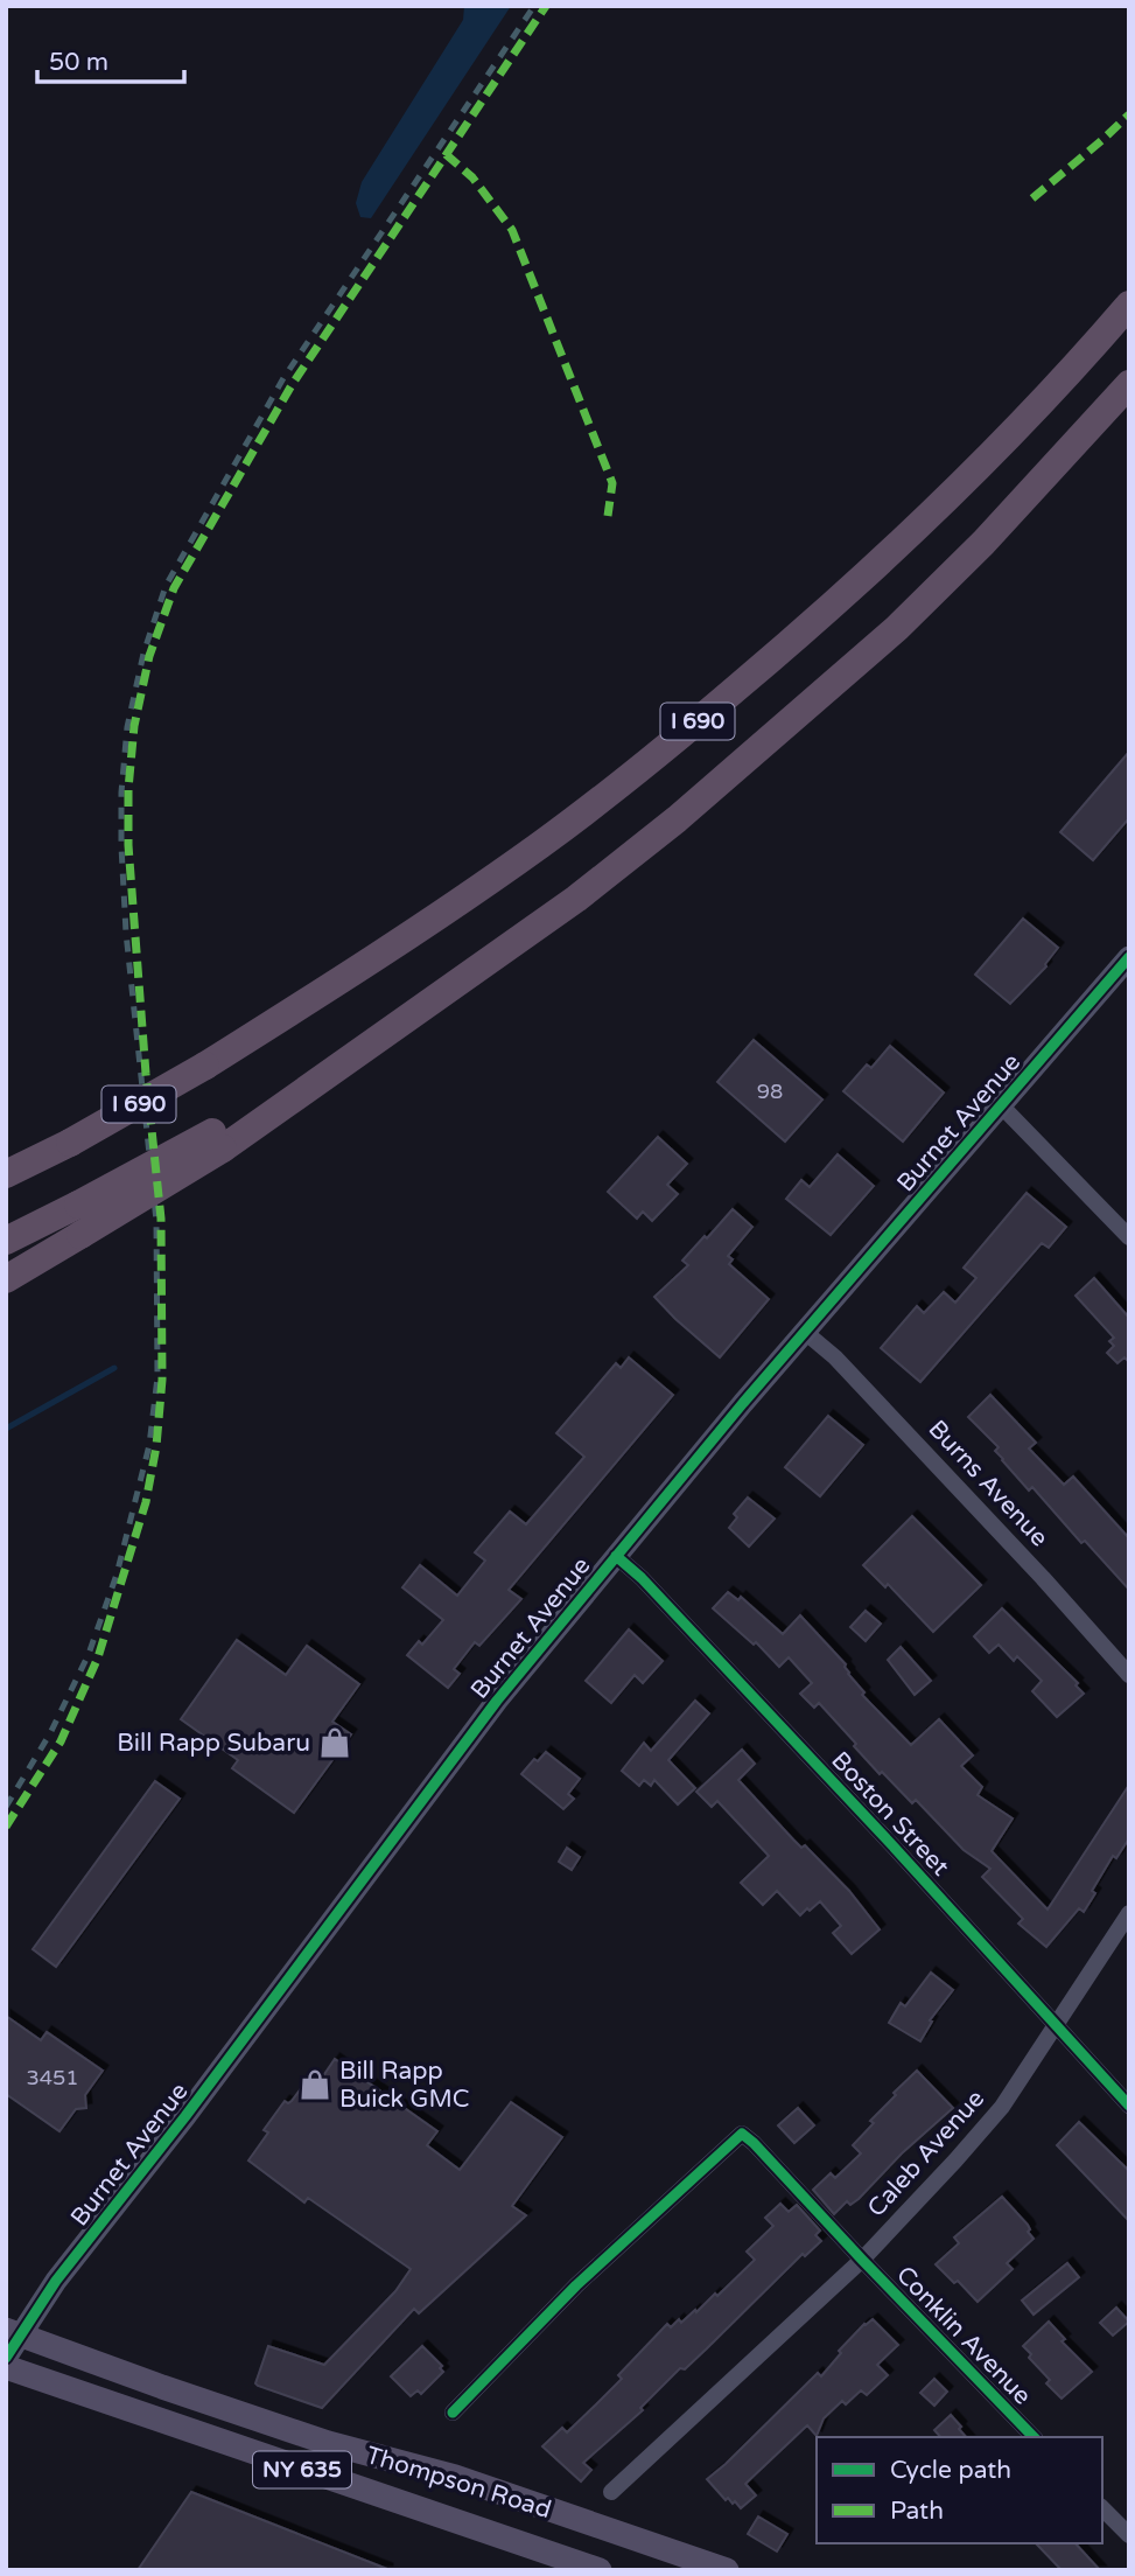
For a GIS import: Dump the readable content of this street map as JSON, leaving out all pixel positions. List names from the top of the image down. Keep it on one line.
{"streets":{"highway":["I 690"],"main road":["NY 635","Thompson Road"],"street":["Burnet Avenue","Burns Avenue","Boston Street","Caleb Avenue","Conklin Avenue"]},"crossings":[["Burnet Avenue","Burns Avenue"],["Burnet Avenue","Boston Street"],["Burnet Avenue","Thompson Road"],["Boston Street","Caleb Avenue"],["Caleb Avenue","Conklin Avenue"]],"places":{"shop":["Bill Rapp Subaru","Bill Rapp Buick GMC"]},"house_numbers":["98","3451"],"legend":["Cycle path","Path"],"scale_bar":"50 m"}
